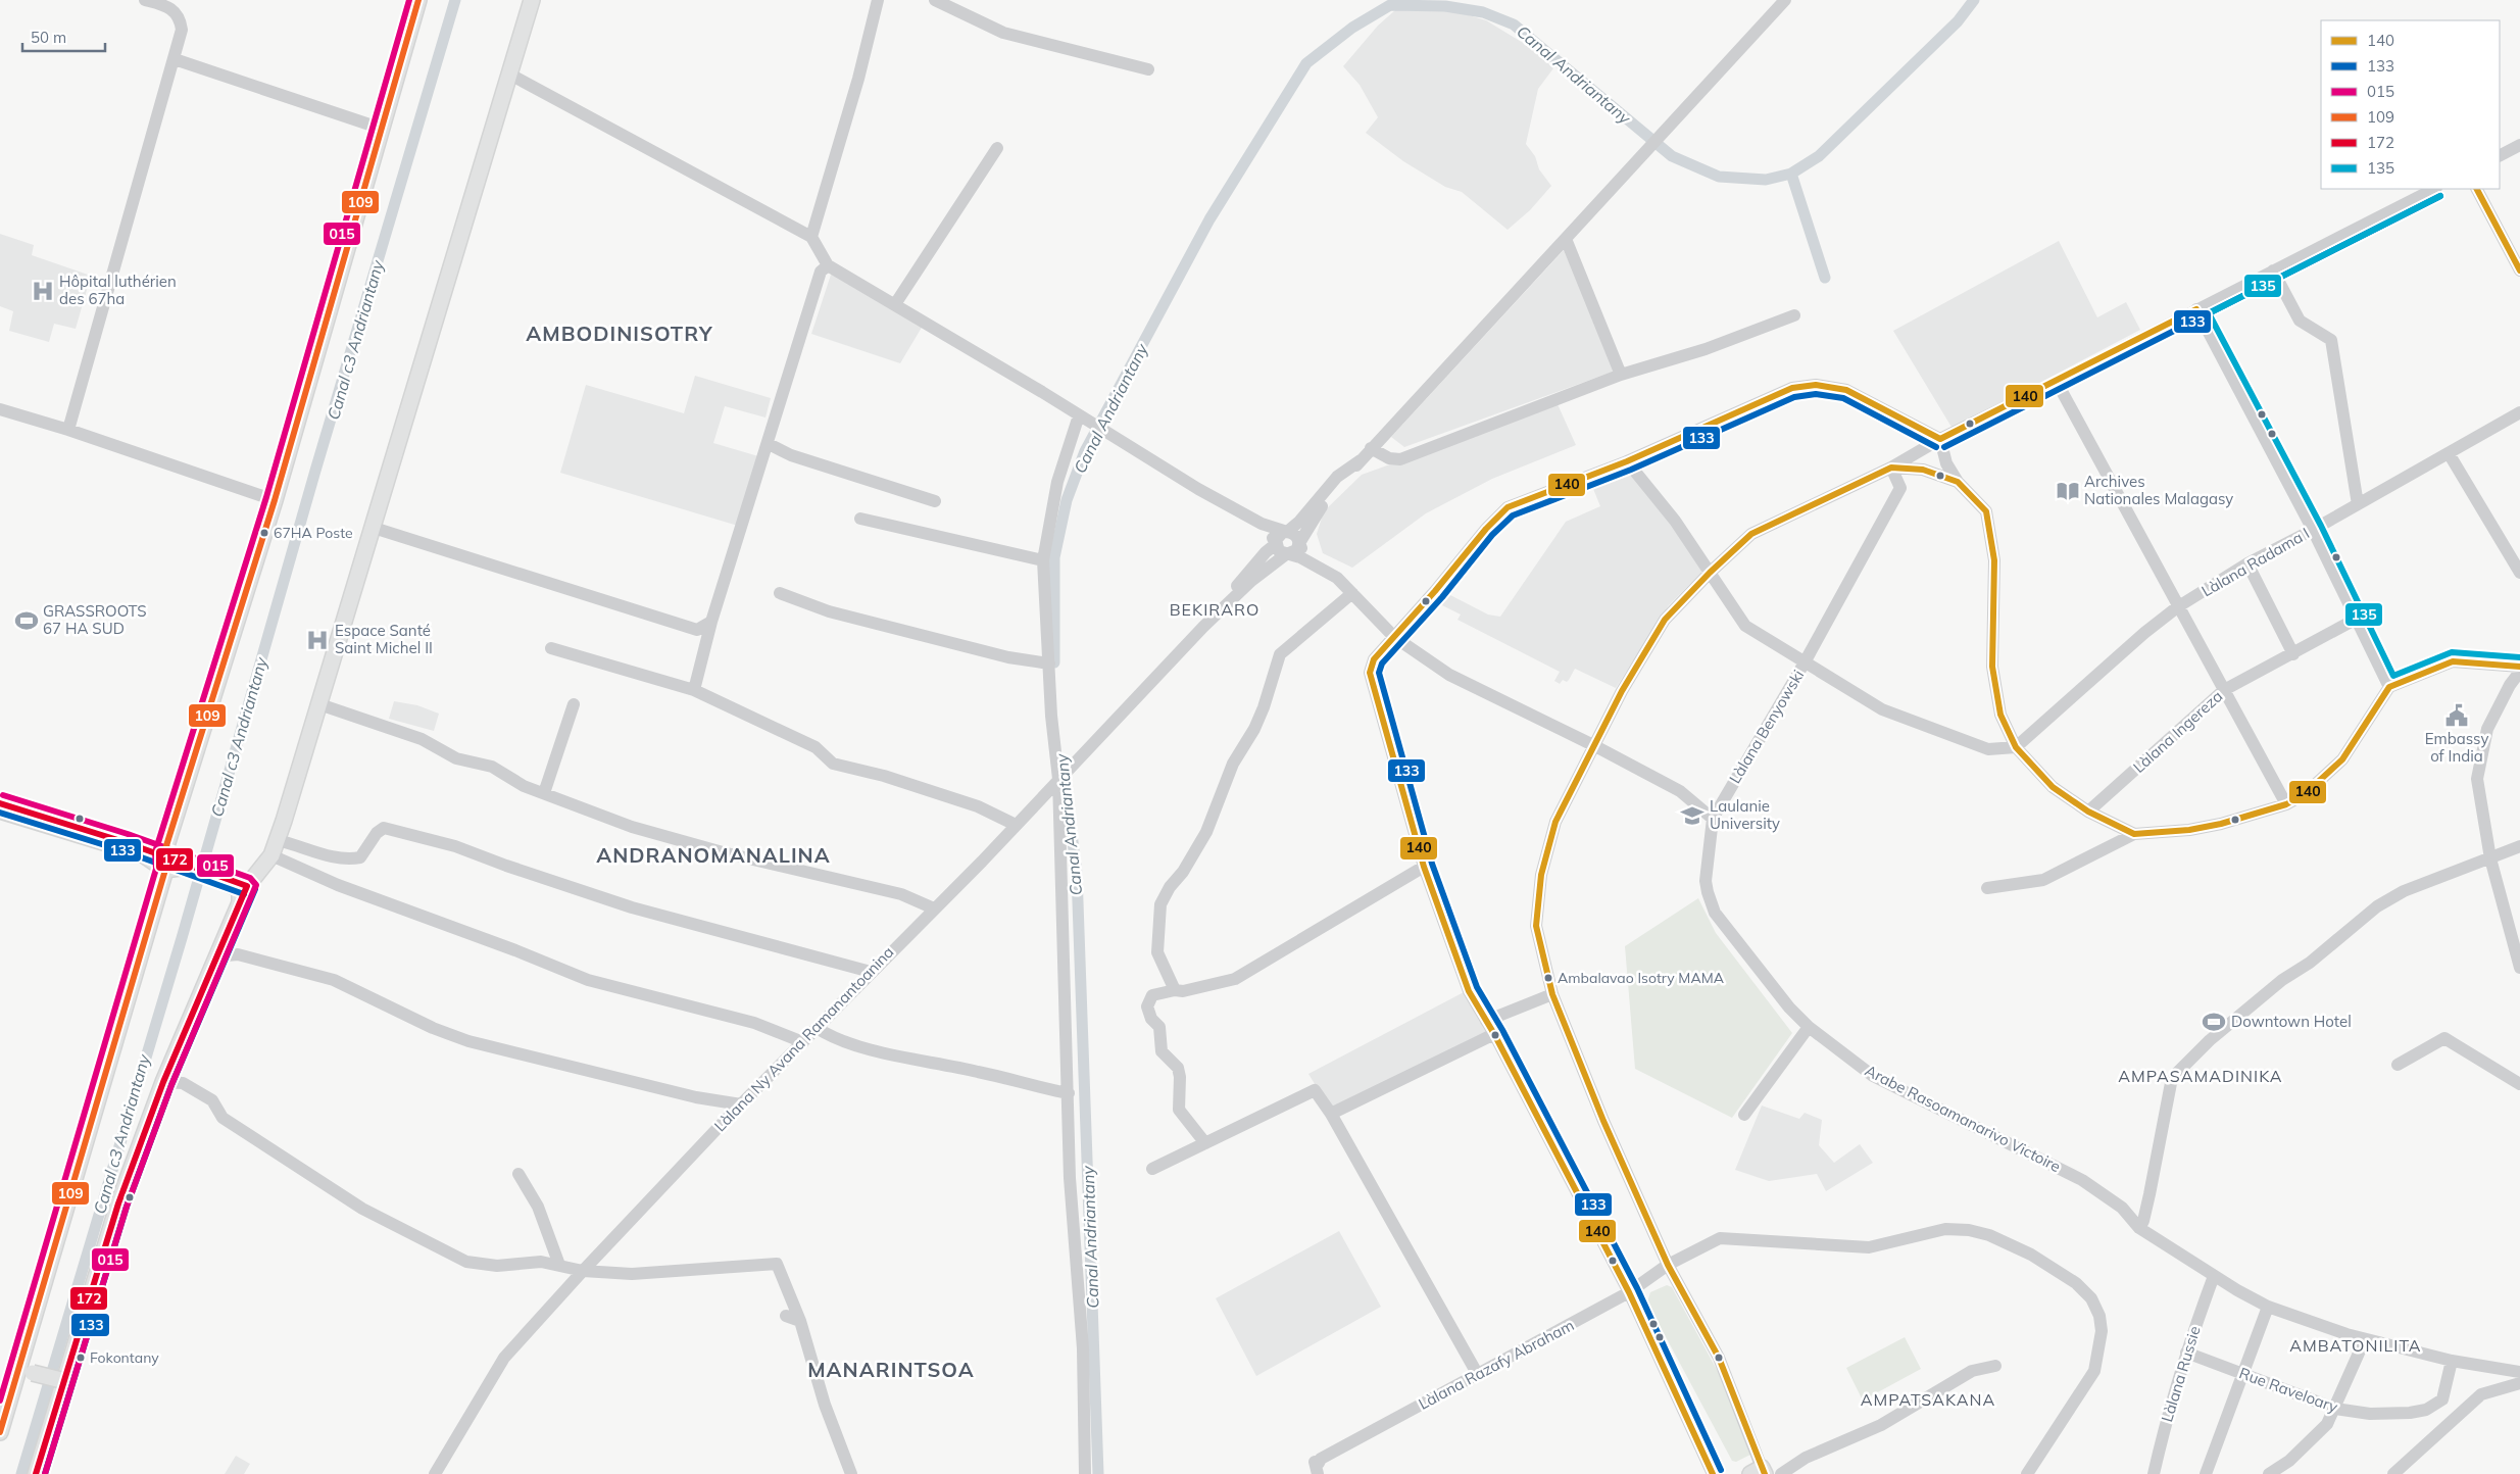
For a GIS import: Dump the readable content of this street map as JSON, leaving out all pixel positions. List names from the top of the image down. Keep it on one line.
{"streets":{"street":["Làlana Radama I","Làlana Benyowski","Làlana Ingereza","Làlana Ny Avana Ramanantoanina","Arabe Rasoamanarivo Victoire","Làlana Razafy Abraham","Làlana Russie","Rue Raveloary"]},"crossings":[["Làlana Benyowski","Arabe Rasoamanarivo Victoire"],["Arabe Rasoamanarivo Victoire","Làlana Russie"],["Arabe Rasoamanarivo Victoire","Rue Raveloary"],["Làlana Russie","Rue Raveloary"]],"districts":["AMBODINISOTRY","BEKIRARO","ANDRANOMANALINA","AMPASAMADINIKA","AMBATONILITA","MANARINTSOA","AMPATSAKANA"],"water":["Canal Andriantany","Canal c3 Andriantany"],"places":{"hospital":["Hôpital luthérien des 67ha","Espace Santé Saint Michel II"],"library":["Archives Nationales Malagasy"],"other":["67HA Poste","Ambalavao Isotry MAMA","Fokontany"],"sports":["GRASSROOTS 67 HA SUD","Downtown Hotel"],"public building":["Embassy of India"],"school or university":["Laulanie University"]},"lines":["transit line 015","transit line 109","transit line 140","transit line 133","transit line 135","transit line 172"],"legend":["140","133","015","109","172","135"],"scale_bar":"50 m"}
